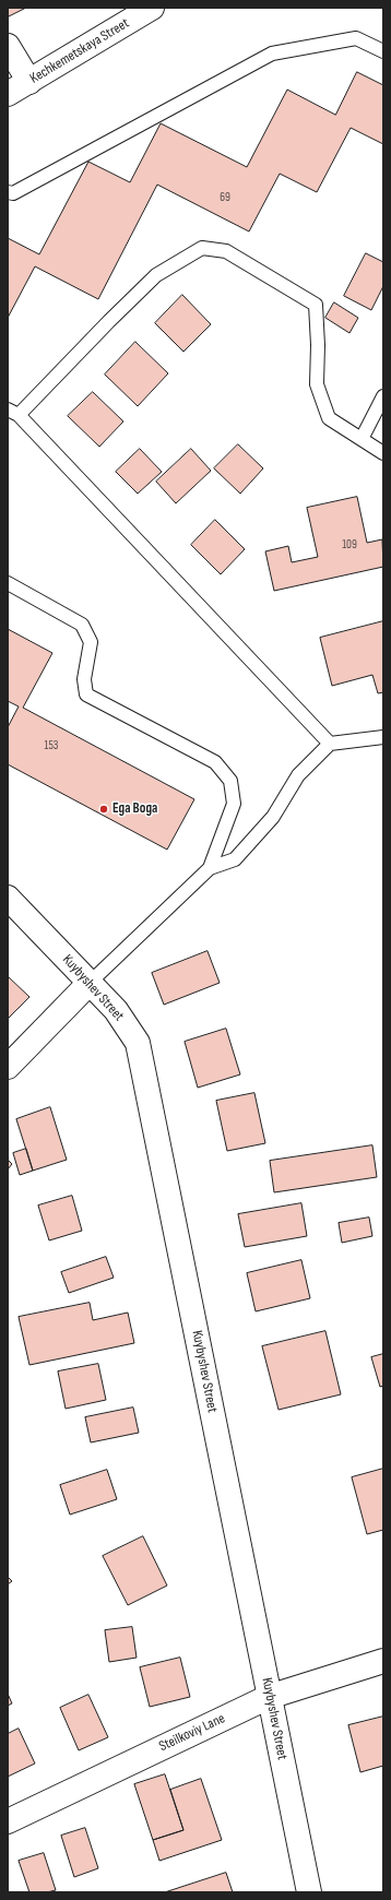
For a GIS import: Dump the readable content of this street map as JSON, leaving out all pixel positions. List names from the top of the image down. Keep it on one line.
{"streets":{"main road":["Kechkemetskaya Street","Kuybyshev Street","Steilkoviy Lane"]},"crossings":[["Kuybyshev Street","Steilkoviy Lane"]],"places":["Еда Вода"],"house_numbers":["69","109","153"]}
